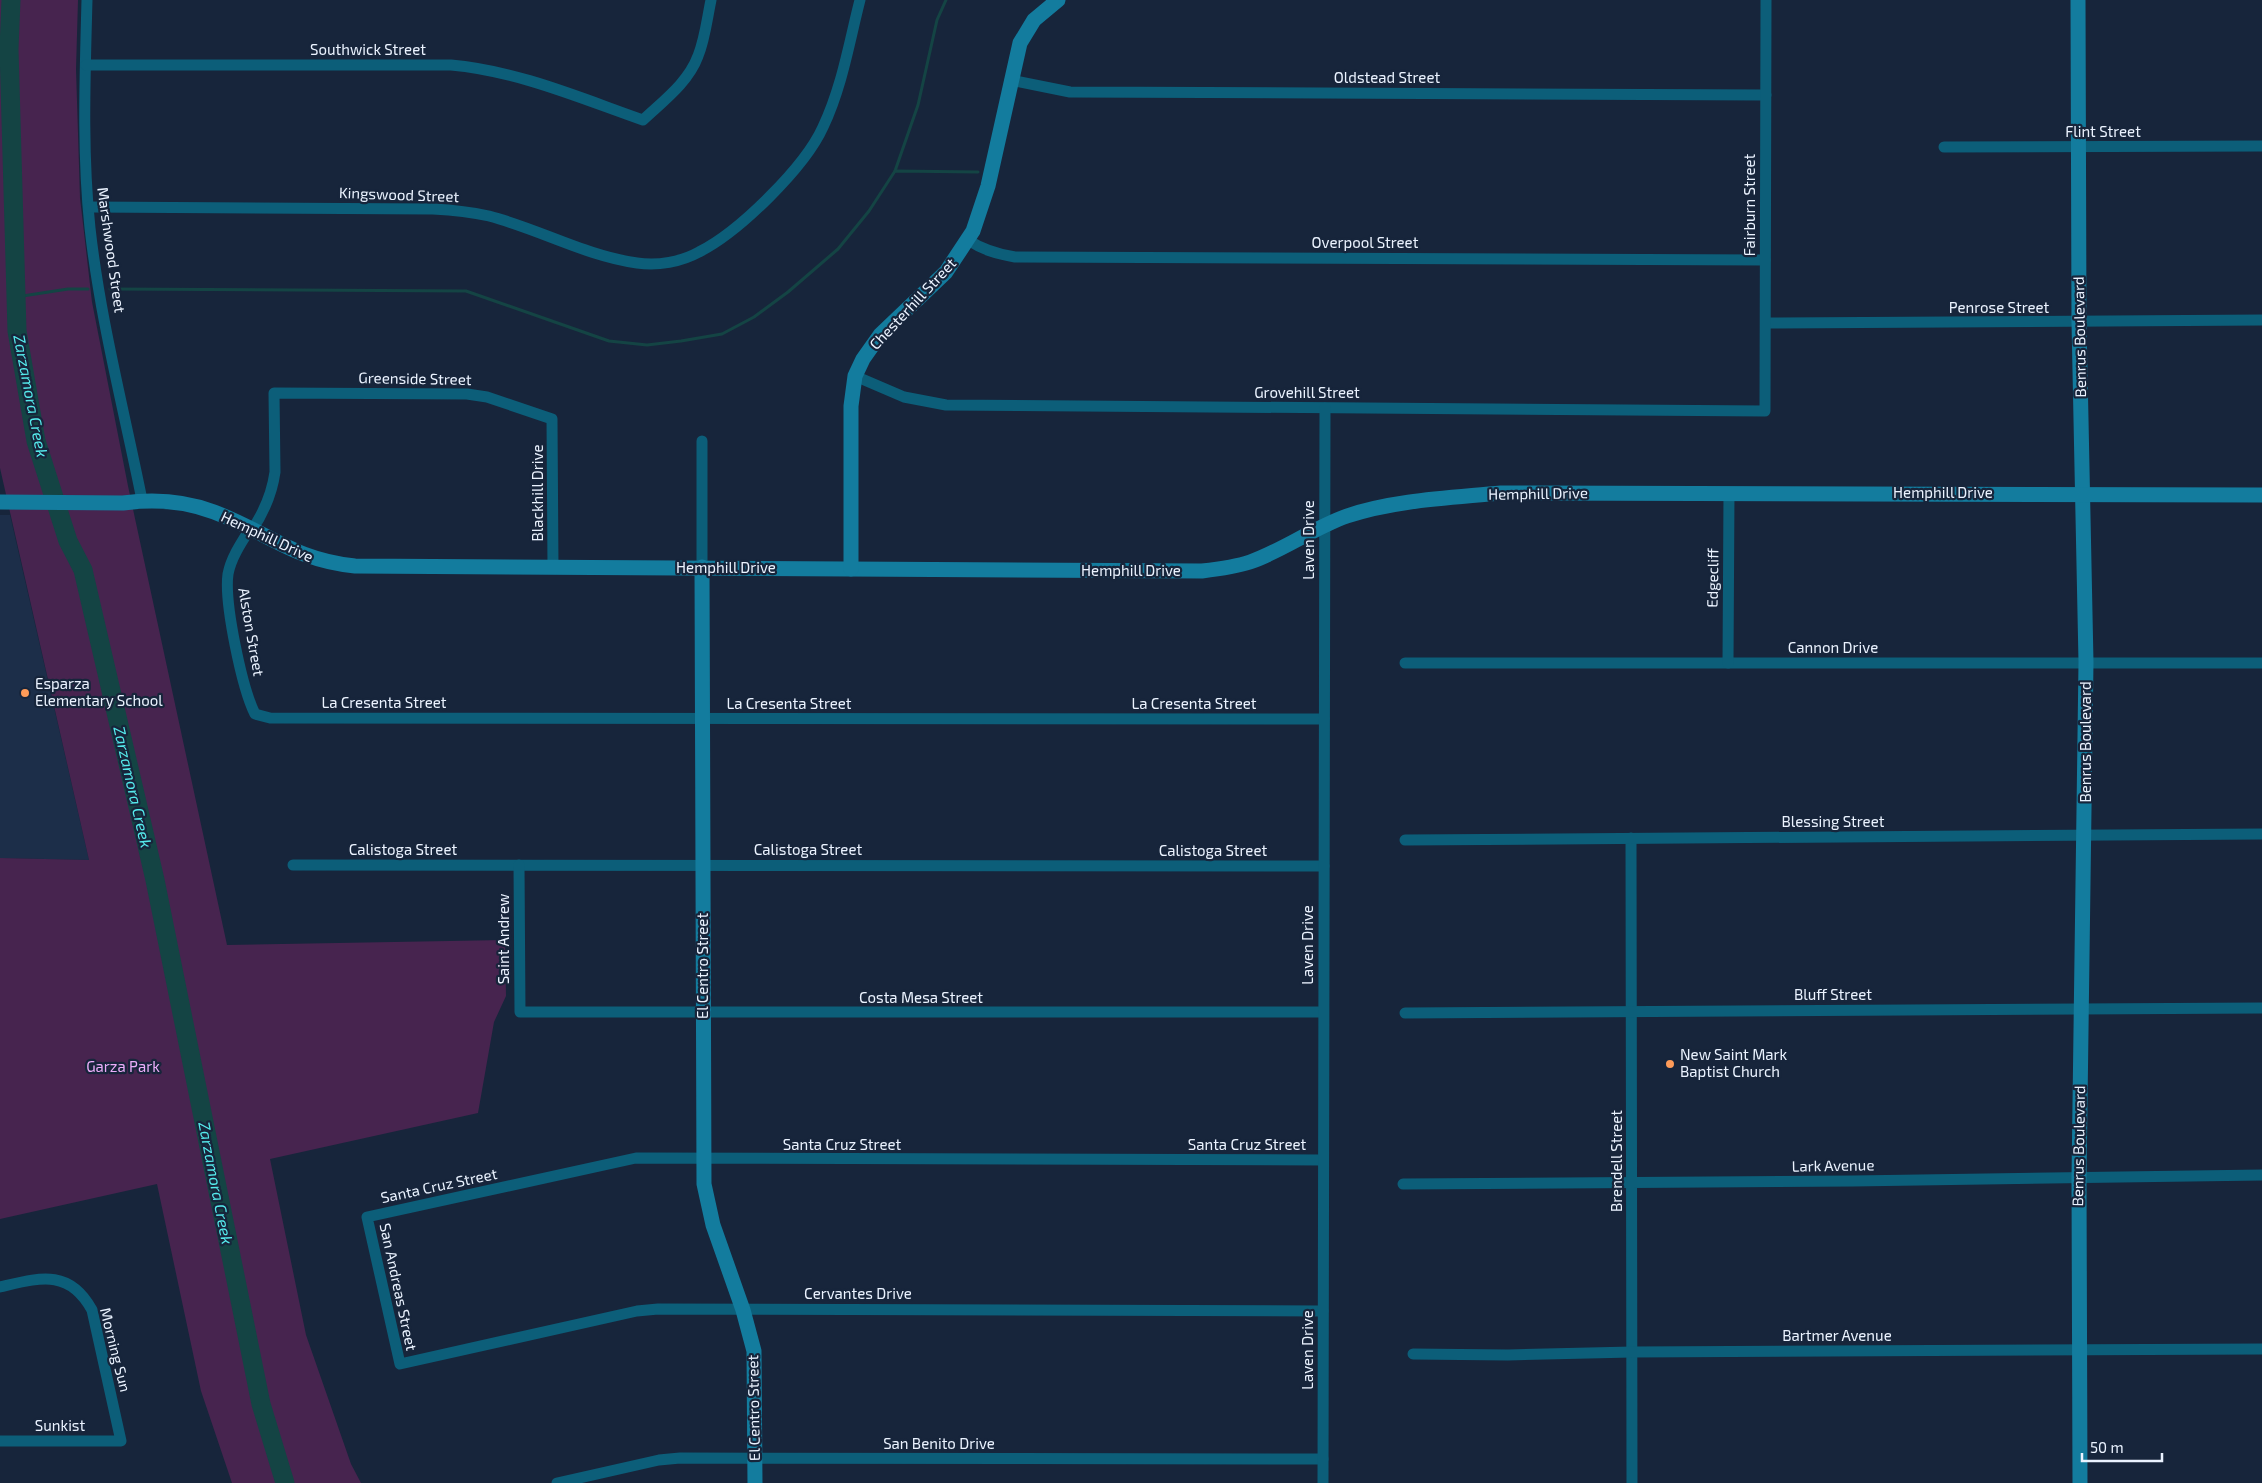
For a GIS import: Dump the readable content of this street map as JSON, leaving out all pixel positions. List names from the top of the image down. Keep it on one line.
{"streets":{"street":["Southwick Street","Oldstead Street","Flint Street","Kingswood Street","Fairburn Street","Overpool Street","Marshwood Street","Chesterhill Street","Penrose Street","Benrus Boulevard","Greenside Street","Grovehill Street","Blackhill Drive","Hemphill Drive","Laven Drive","Edgecliff","Alston Street","Cannon Drive","La Cresenta Street","Blessing Street","Calistoga Street","Saint Andrew","El Centro Street","Bluff Street","Costa Mesa Street","Santa Cruz Street","Brendell Street","Lark Avenue","San Andreas Street","Cervantes Drive","Bartmer Avenue","Morning Sun","Sunkist","San Benito Drive"]},"crossings":[["Southwick Street","Marshwood Street"],["Oldstead Street","Fairburn Street"],["Oldstead Street","Chesterhill Street"],["Flint Street","Benrus Boulevard"],["Kingswood Street","Marshwood Street"],["Fairburn Street","Overpool Street"],["Fairburn Street","Penrose Street"],["Fairburn Street","Grovehill Street"],["Overpool Street","Chesterhill Street"],["Marshwood Street","Hemphill Drive"],["Chesterhill Street","Grovehill Street"],["Chesterhill Street","Hemphill Drive"],["Penrose Street","Benrus Boulevard"],["Benrus Boulevard","Hemphill Drive"],["Benrus Boulevard","Cannon Drive"],["Benrus Boulevard","Blessing Street"],["Benrus Boulevard","Bluff Street"],["Benrus Boulevard","Lark Avenue"],["Benrus Boulevard","Bartmer Avenue"],["Greenside Street","Blackhill Drive"],["Greenside Street","Alston Street"],["Grovehill Street","Laven Drive"],["Blackhill Drive","Hemphill Drive"],["Hemphill Drive","Laven Drive"],["Hemphill Drive","Edgecliff"],["Hemphill Drive","Alston Street"],["Hemphill Drive","El Centro Street"],["Laven Drive","La Cresenta Street"],["Laven Drive","Calistoga Street"],["Laven Drive","Costa Mesa Street"],["Laven Drive","Santa Cruz Street"],["Laven Drive","Cervantes Drive"],["Laven Drive","San Benito Drive"],["Edgecliff","Cannon Drive"],["Alston Street","La Cresenta Street"],["La Cresenta Street","El Centro Street"],["Blessing Street","Brendell Street"],["Calistoga Street","Saint Andrew"],["Calistoga Street","El Centro Street"],["Saint Andrew","Costa Mesa Street"],["El Centro Street","Costa Mesa Street"],["El Centro Street","Santa Cruz Street"],["El Centro Street","Cervantes Drive"],["El Centro Street","San Benito Drive"],["Bluff Street","Brendell Street"],["Santa Cruz Street","San Andreas Street"],["Brendell Street","Lark Avenue"],["Brendell Street","Bartmer Avenue"],["San Andreas Street","Cervantes Drive"],["Morning Sun","Sunkist"]],"water":["Zarzamora Creek"],"parks":["Garza Park"],"places":["Esparza Elementary School","New Saint Mark Baptist Church"],"scale_bar":"50 m"}
